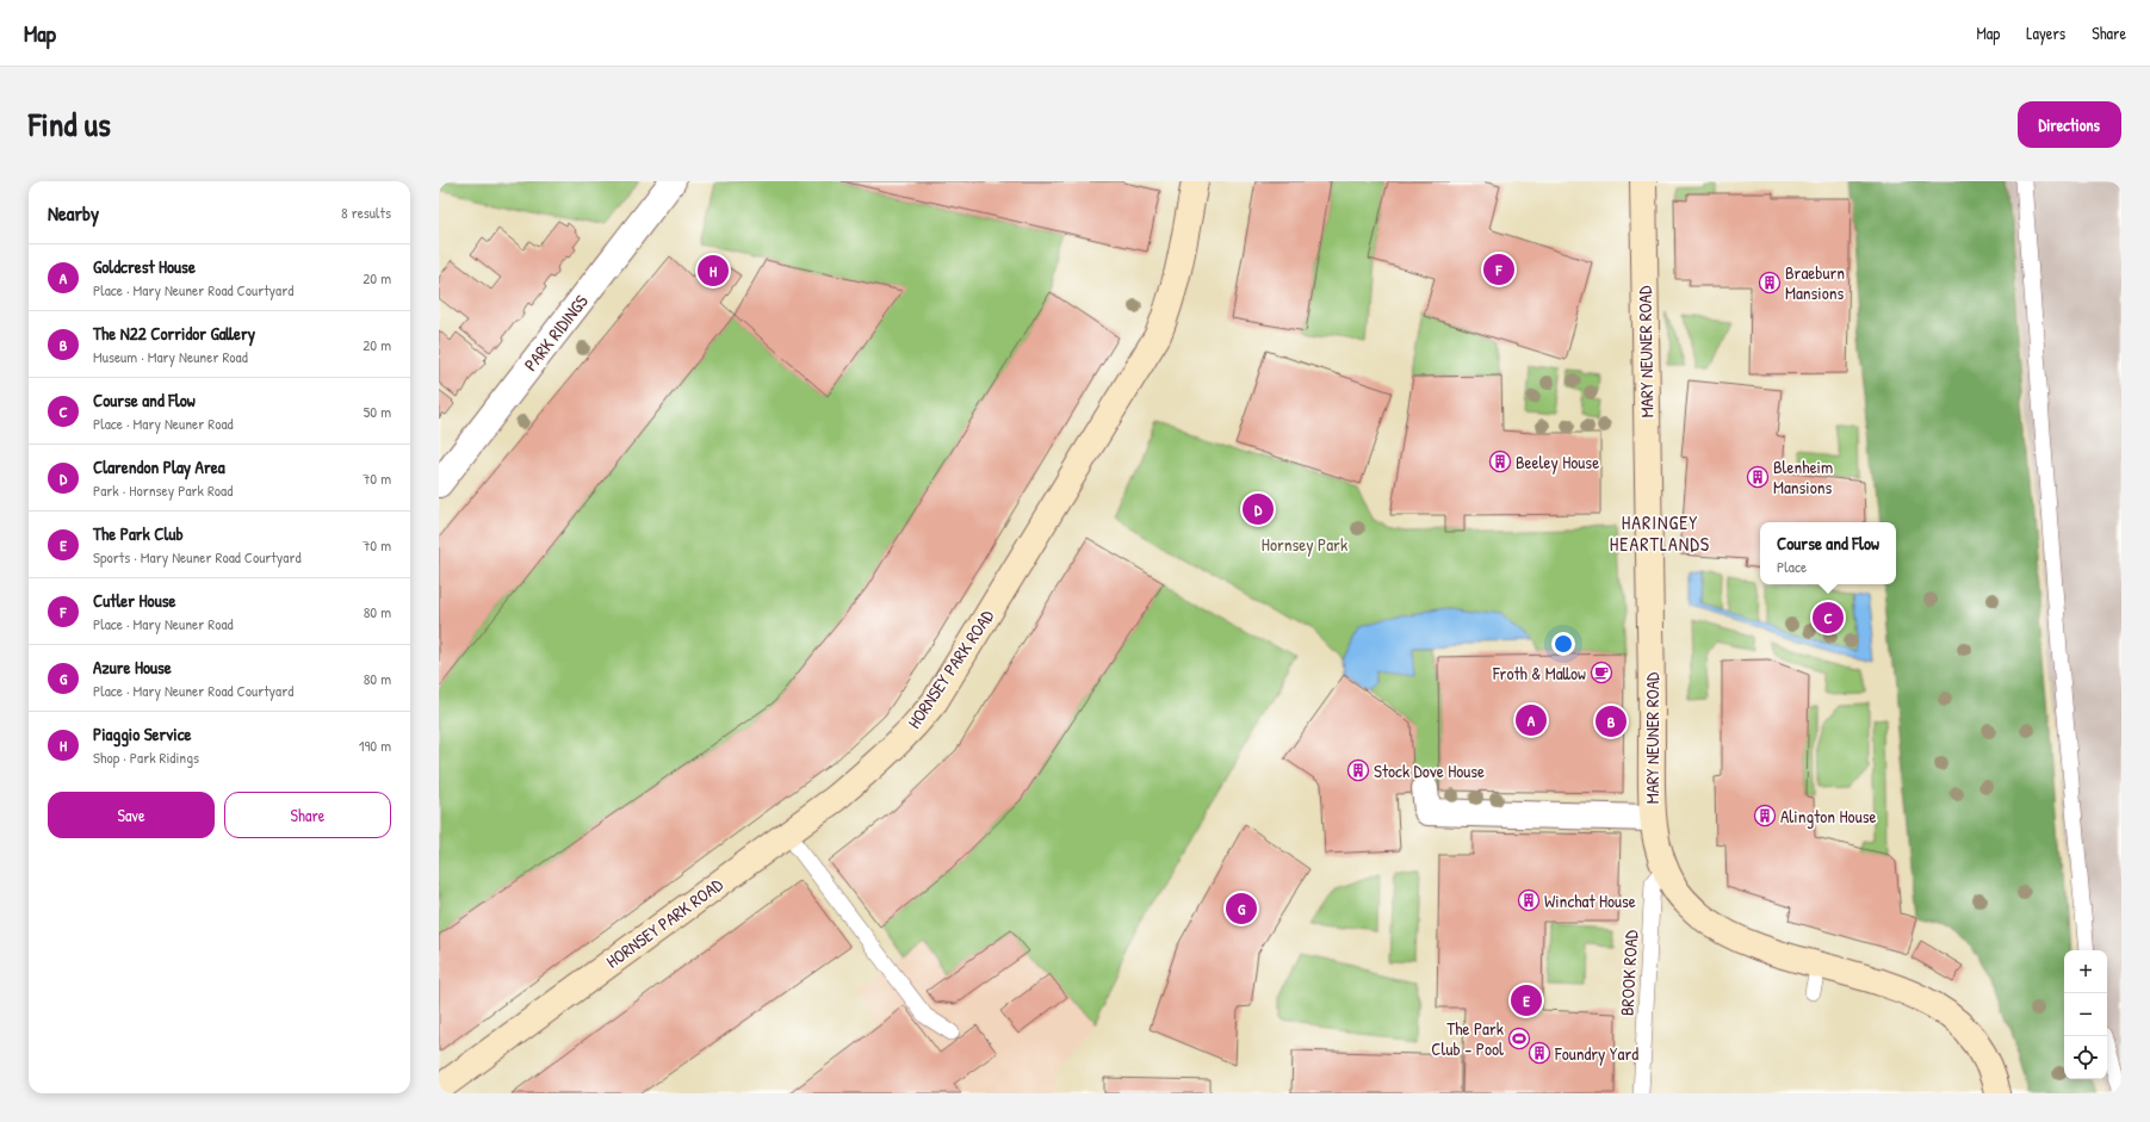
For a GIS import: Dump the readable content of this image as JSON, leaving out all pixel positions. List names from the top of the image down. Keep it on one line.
{"streets":{"main road":["MARY NEUNER ROAD","HORNSEY PARK ROAD"],"street":["PARK RIDINGS"],"lane":["BROOK ROAD"]},"crossings":[["MARY NEUNER ROAD","BROOK ROAD"]],"districts":["HARINGEY HEARTLANDS"],"parks":["Hornsey Park"],"places":{"building":["Braeburn Mansions","Beeley House","Blenheim Mansions","Stock Dove House","Alington House","Winchat House","Foundry Yard"],"cafe":["Froth & Mallow"],"sports":["The Park Club - Pool"]},"page":{"header":"Map","nav":["Map","Layers","Share"],"title":"Find us","buttons":["Directions",["Save","Share"]],"heading":["Nearby","8 results"],"list":[{"mark":"A","name":"Goldcrest House","note":"Place · Mary Neuner Road Courtyard","value":"20 m"},{"mark":"B","name":"The N22 Corridor Gallery","note":"Museum · Mary Neuner Road","value":"20 m"},{"mark":"C","name":"Course and Flow","note":"Place · Mary Neuner Road","value":"50 m"},{"mark":"D","name":"Clarendon Play Area","note":"Park · Hornsey Park Road","value":"70 m"},{"mark":"E","name":"The Park Club","note":"Sports · Mary Neuner Road Courtyard","value":"70 m"},{"mark":"F","name":"Cutler House","note":"Place · Mary Neuner Road","value":"80 m"},{"mark":"G","name":"Azure House","note":"Place · Mary Neuner Road Courtyard","value":"80 m"},{"mark":"H","name":"Piaggio Service","note":"Shop · Park Ridings","value":"190 m"}],"pins":["F","H","D","C","A","B","G","E"],"popup":["Course and Flow","Place"],"map_buttons":["+","−"]}}
